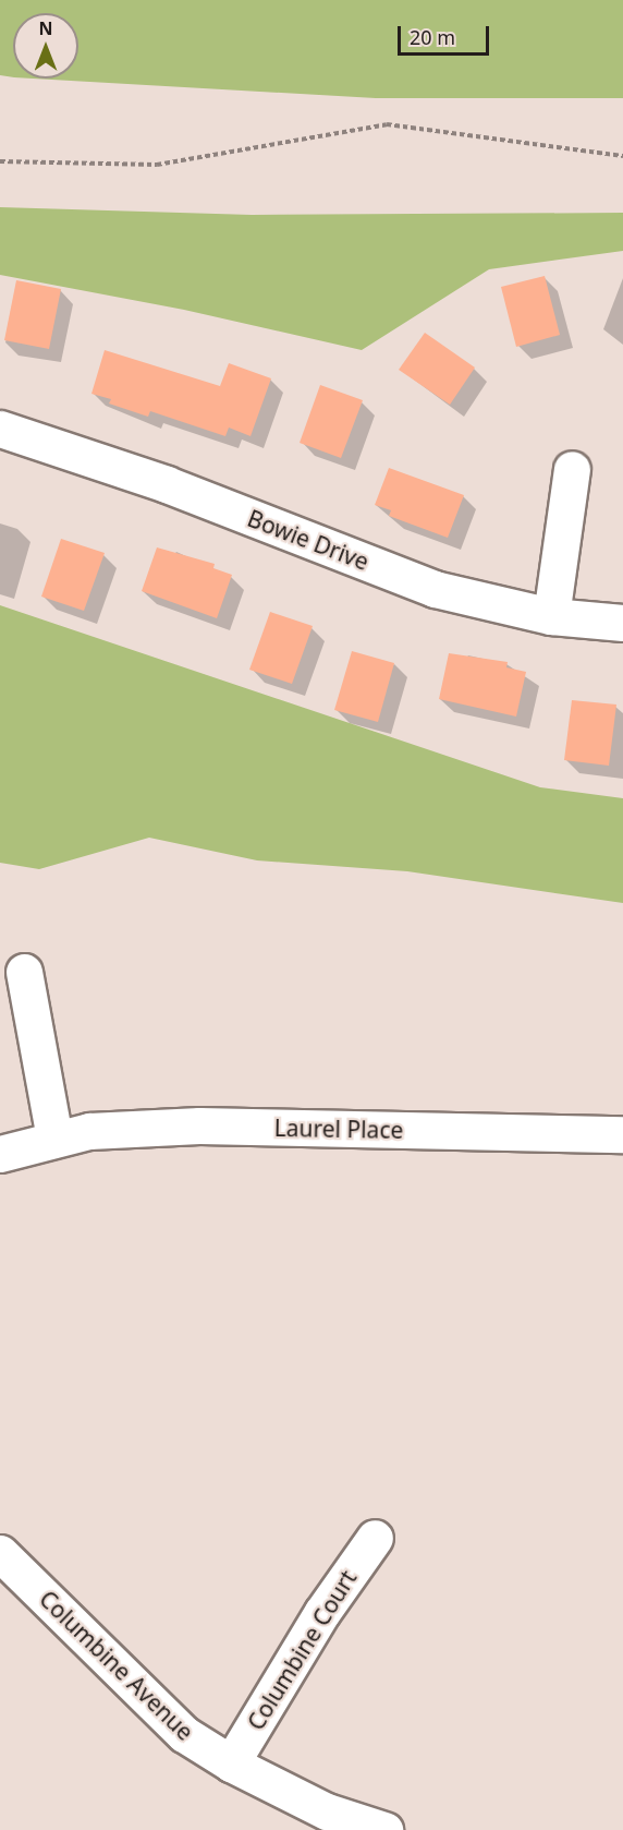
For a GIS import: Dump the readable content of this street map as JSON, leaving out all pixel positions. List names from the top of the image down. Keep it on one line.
{"streets":{"street":["Bowie Drive","Laurel Place","Columbine Court","Columbine Avenue"]},"crossings":[["Columbine Court","Columbine Avenue"]],"scale_bar":"20 m","north":"top"}
